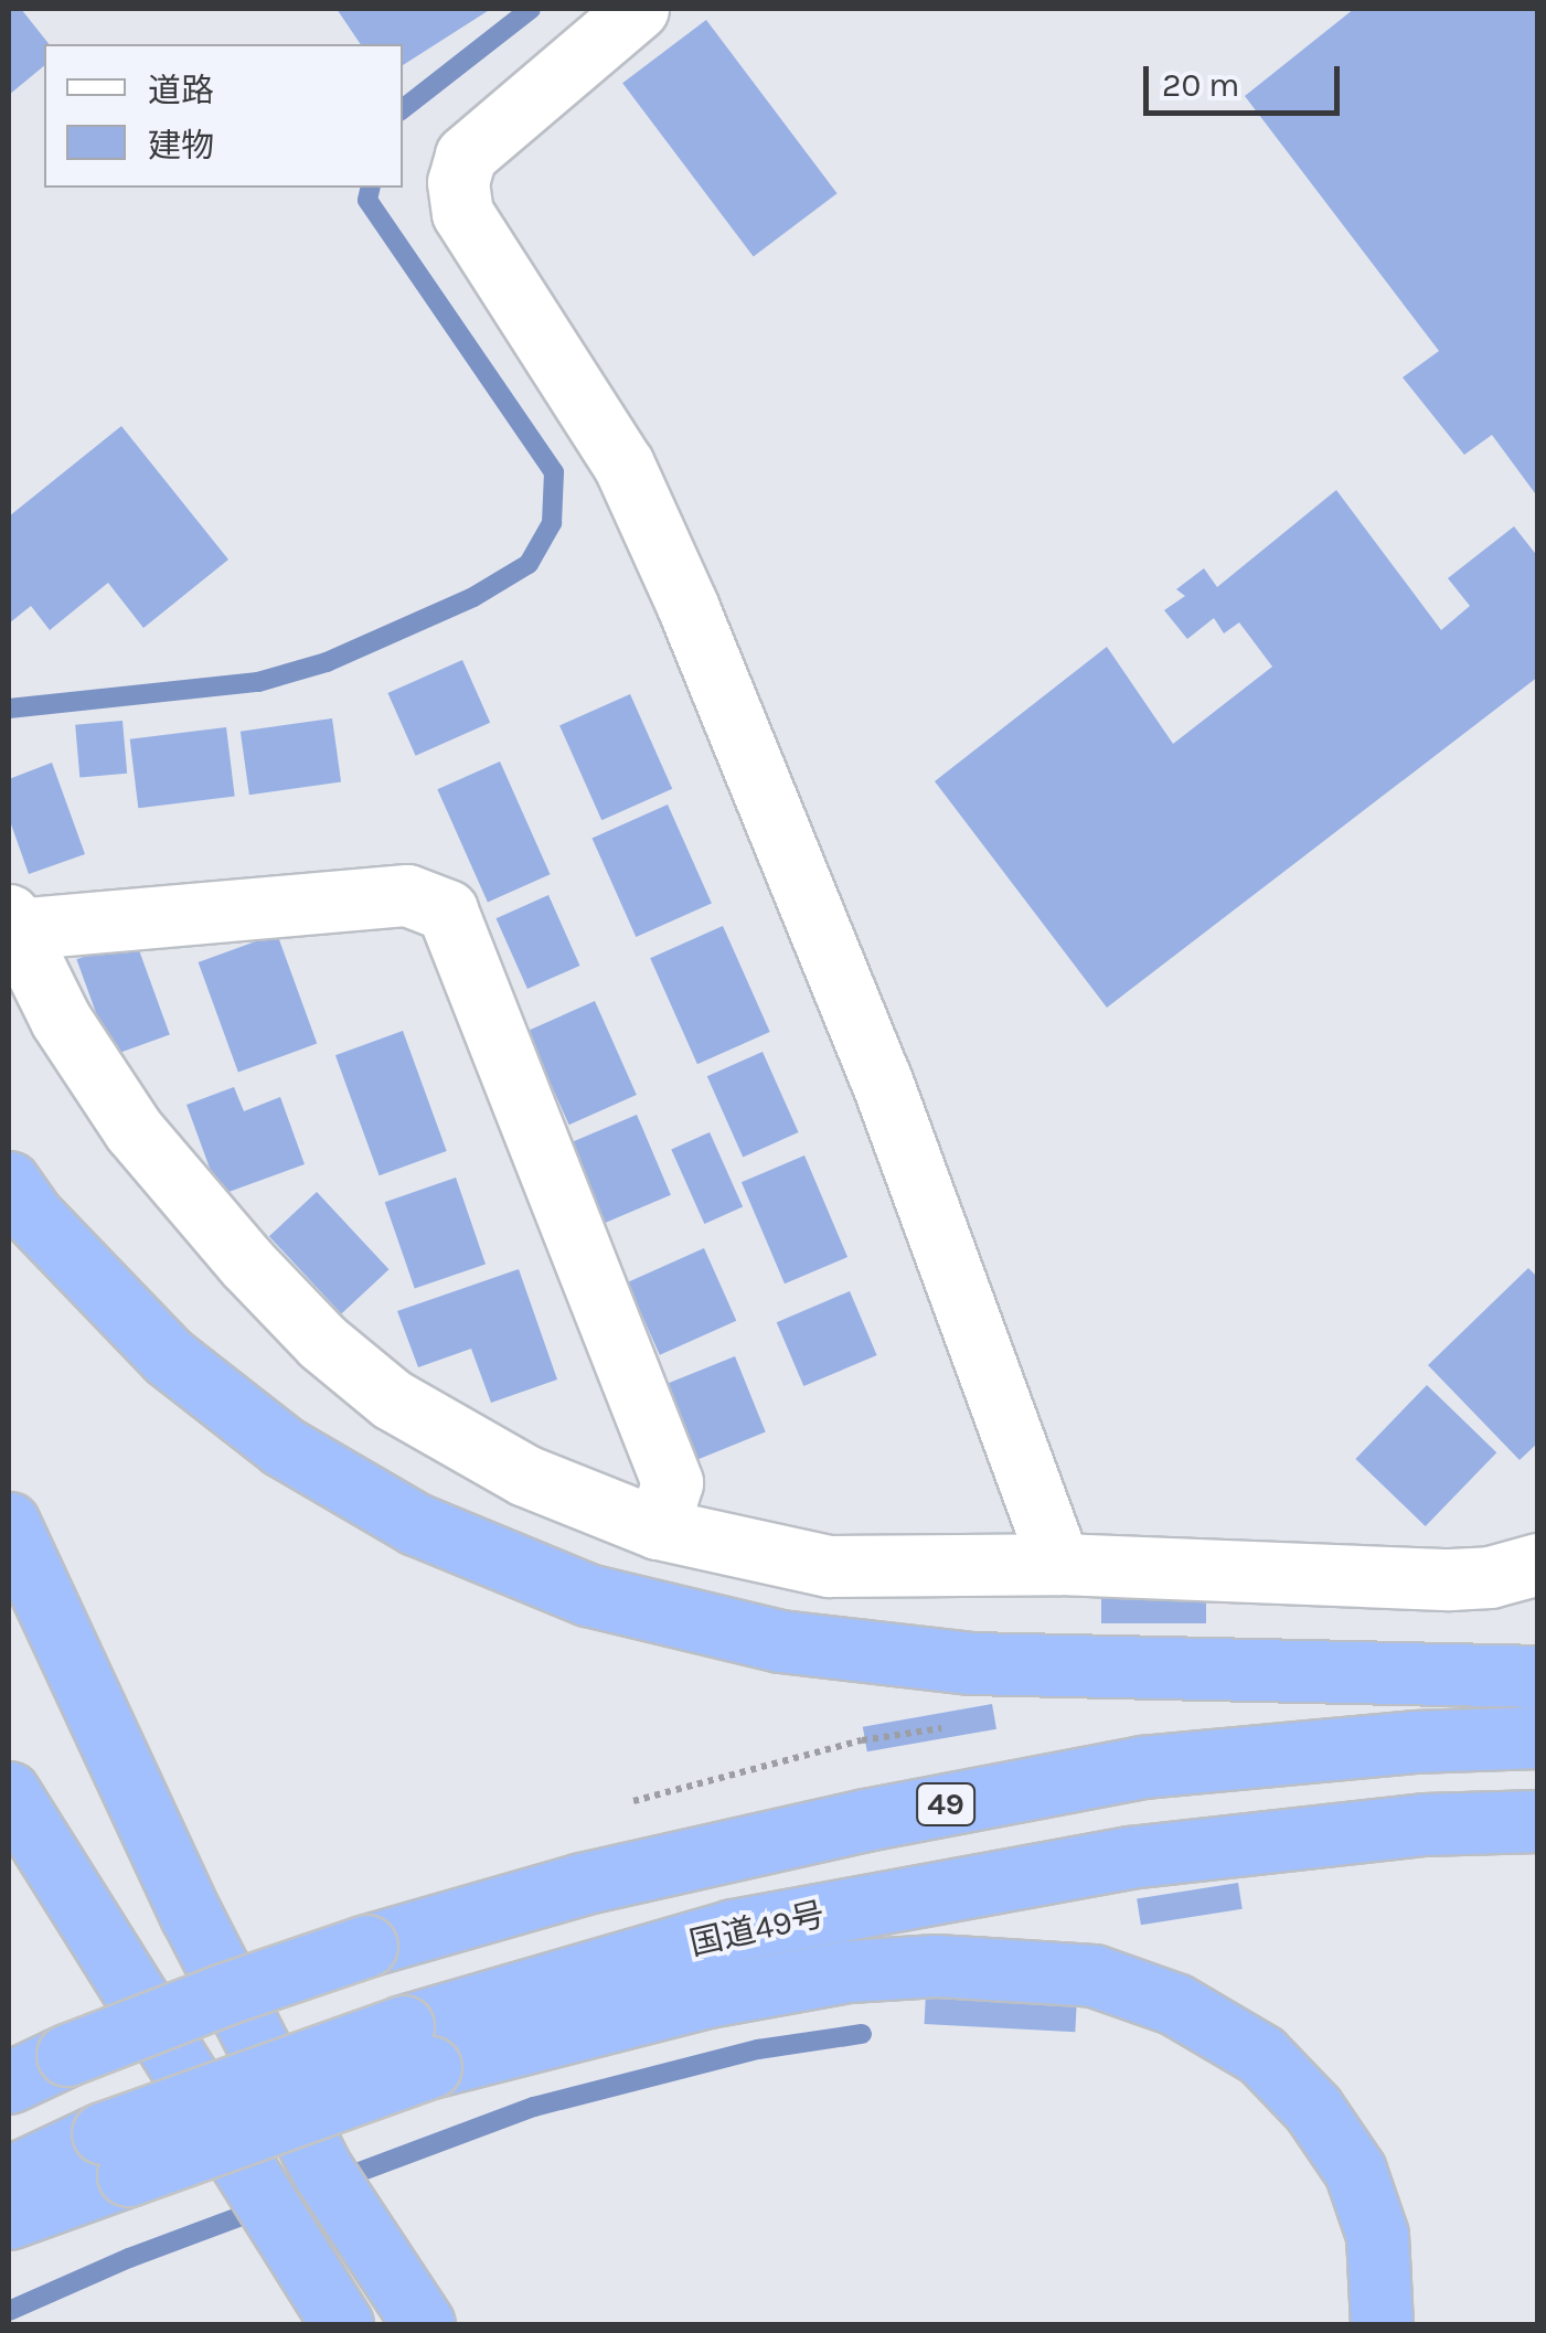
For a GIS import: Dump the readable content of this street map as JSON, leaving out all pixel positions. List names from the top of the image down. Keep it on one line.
{"streets":{"highway":["49","国道49号"]},"legend":["道路","建物"],"scale_bar":"20 m"}
